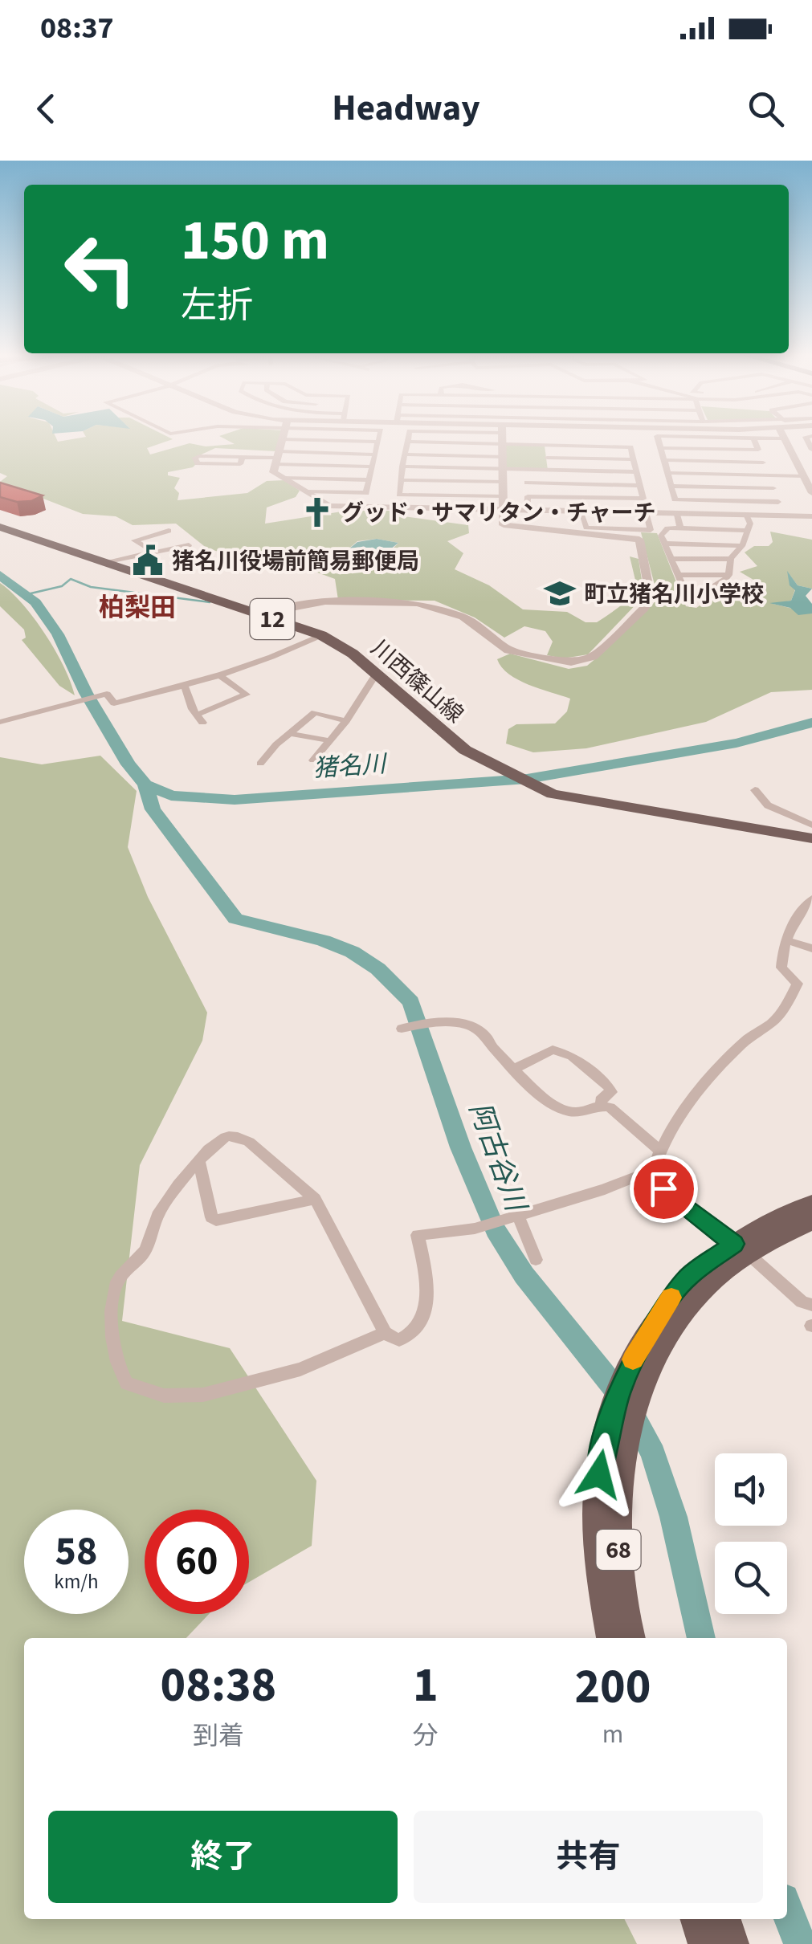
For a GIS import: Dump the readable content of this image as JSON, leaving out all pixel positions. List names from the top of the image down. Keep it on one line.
{"streets":{"main road":["12","川西篠山線","68"]},"districts":["柏梨田"],"water":["猪名川","阿古谷川"],"places":{"church":["グッド・サマリタン・チャーチ"],"public building":["猪名川役場前簡易郵便局"],"school or university":["町立猪名川小学校"]},"page":{"status":"08:37","header":"Headway","turn":["150 m","左折"],"speed":"58 km/h","limit":"60","eta":["08:38","到着","1","分","200","m"],"buttons":["終了","共有"]}}
